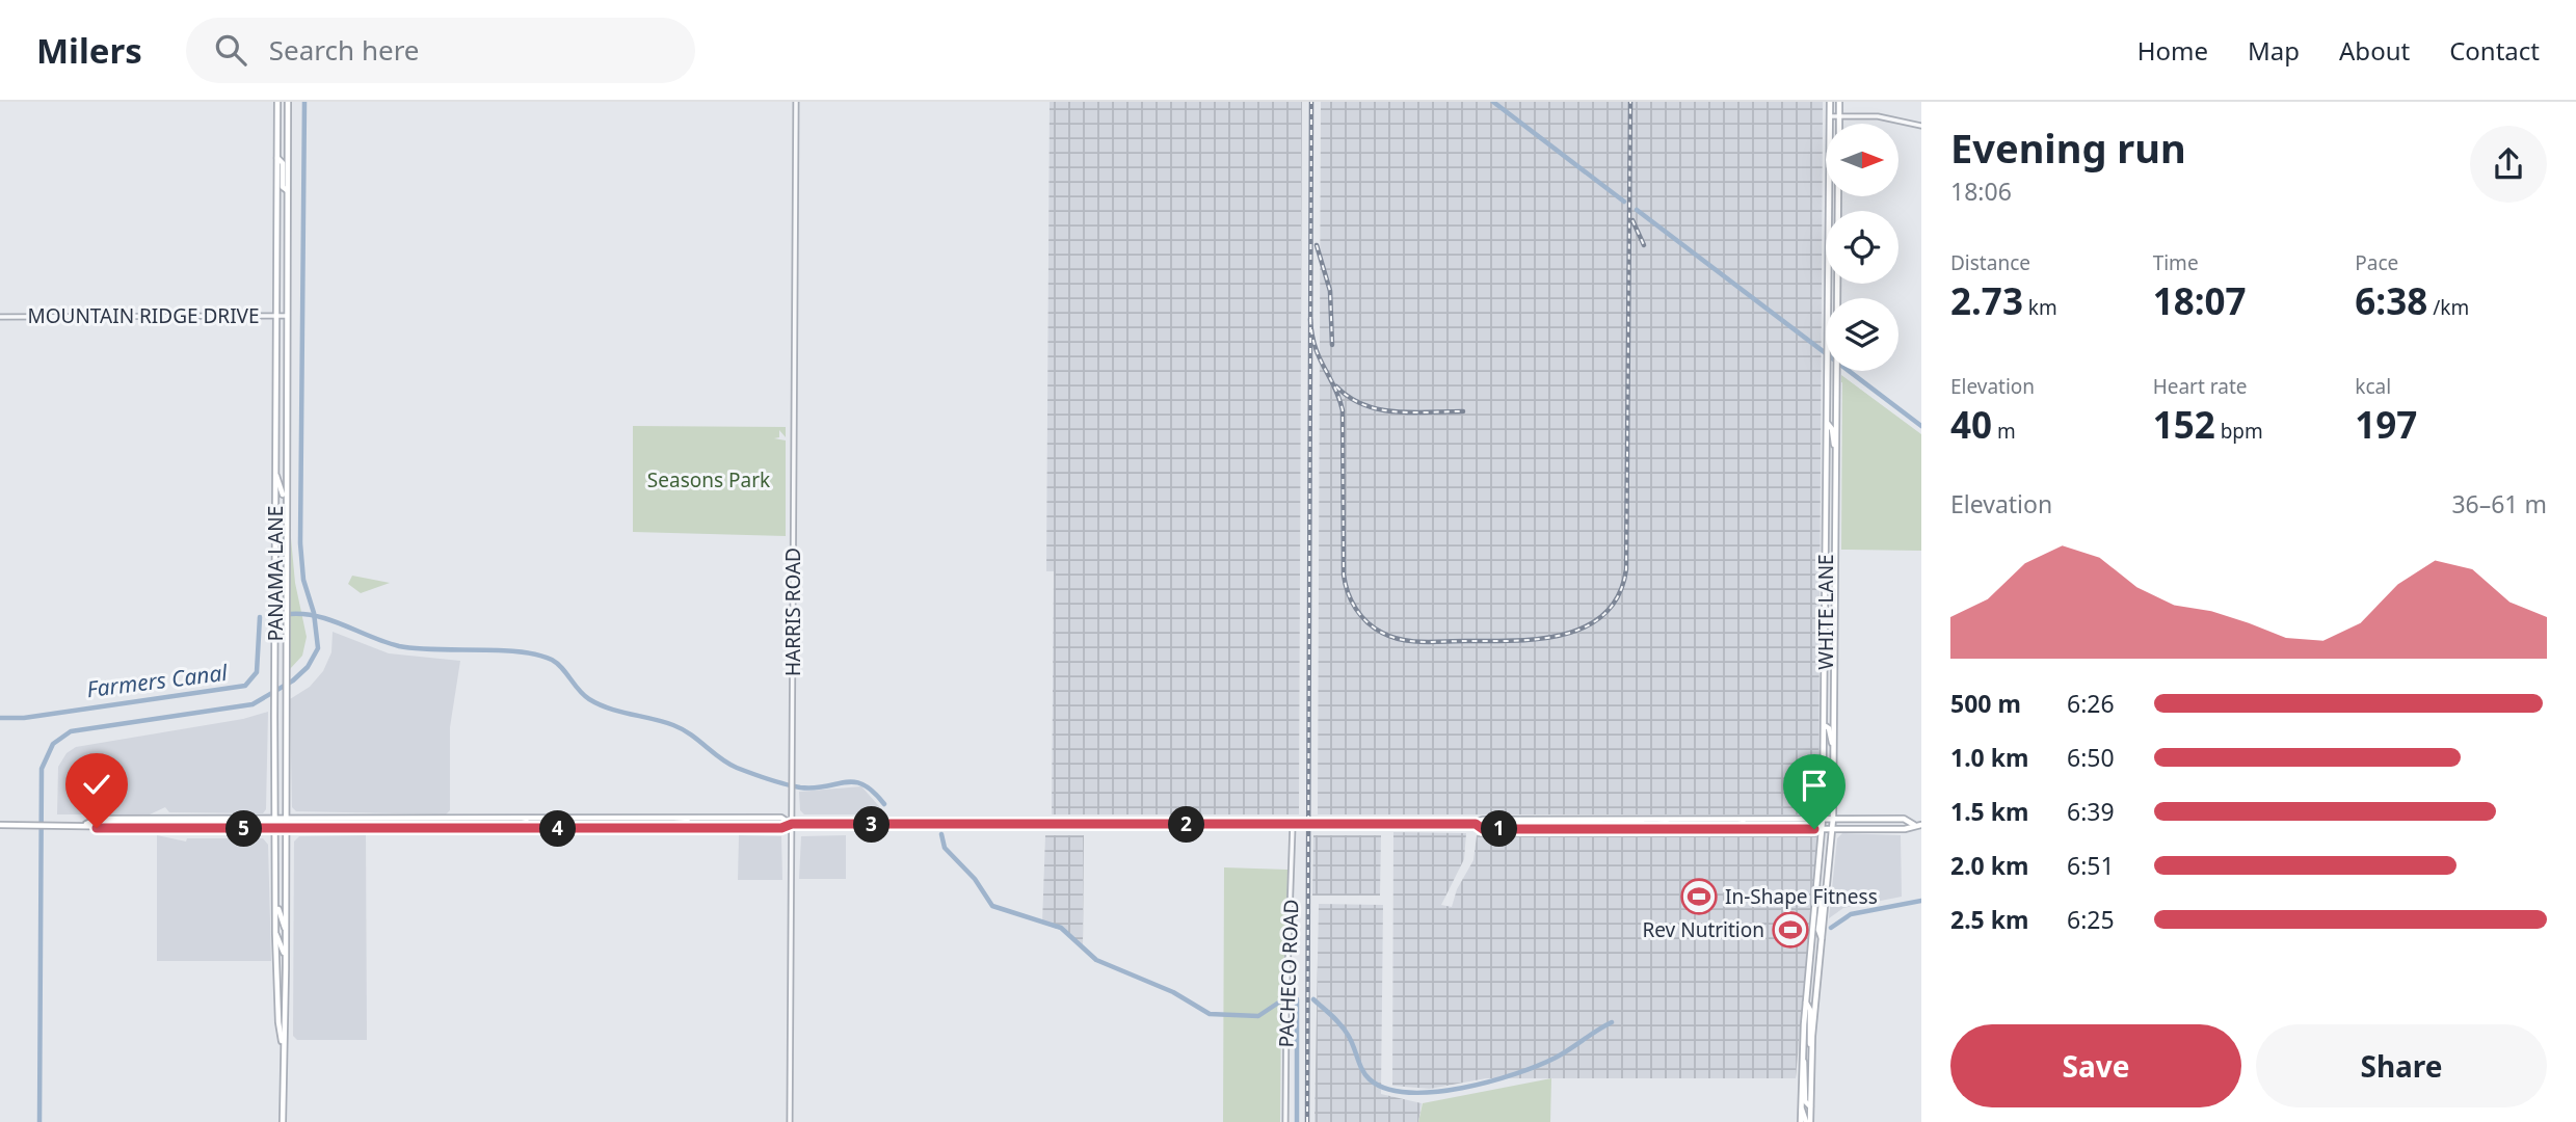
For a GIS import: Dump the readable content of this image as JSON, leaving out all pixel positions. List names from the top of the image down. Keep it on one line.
{"streets":{"main road":["PANAMA LANE","WHITE LANE"],"street":["MOUNTAIN RIDGE DRIVE","HARRIS ROAD","PACHECO ROAD"]},"crossings":[["MOUNTAIN RIDGE DRIVE","PANAMA LANE"]],"water":["Farmers Canal"],"parks":["Seasons Park"],"places":{"sports":["In-Shape Fitness","Rev Nutrition"]},"north":"right","page":{"header":"Milers","search":"Search here","nav":["Home","Map","About","Contact"],"heading":["Evening run","18:06"],"stats":[["Distance","2.73 km"],["Time","18:07"],["Pace","6:38 /km"],["Elevation","40 m"],["Heart rate","152 bpm"],["kcal","197"]],"chart":["Elevation","36–61 m"],"list":[{"name":"500 m","note":"6:26"},{"name":"1.0 km","note":"6:50"},{"name":"1.5 km","note":"6:39"},{"name":"2.0 km","note":"6:51"},{"name":"2.5 km","note":"6:25"}],"pins":["2","3","1","4","5"],"buttons":["Save","Share"]}}
